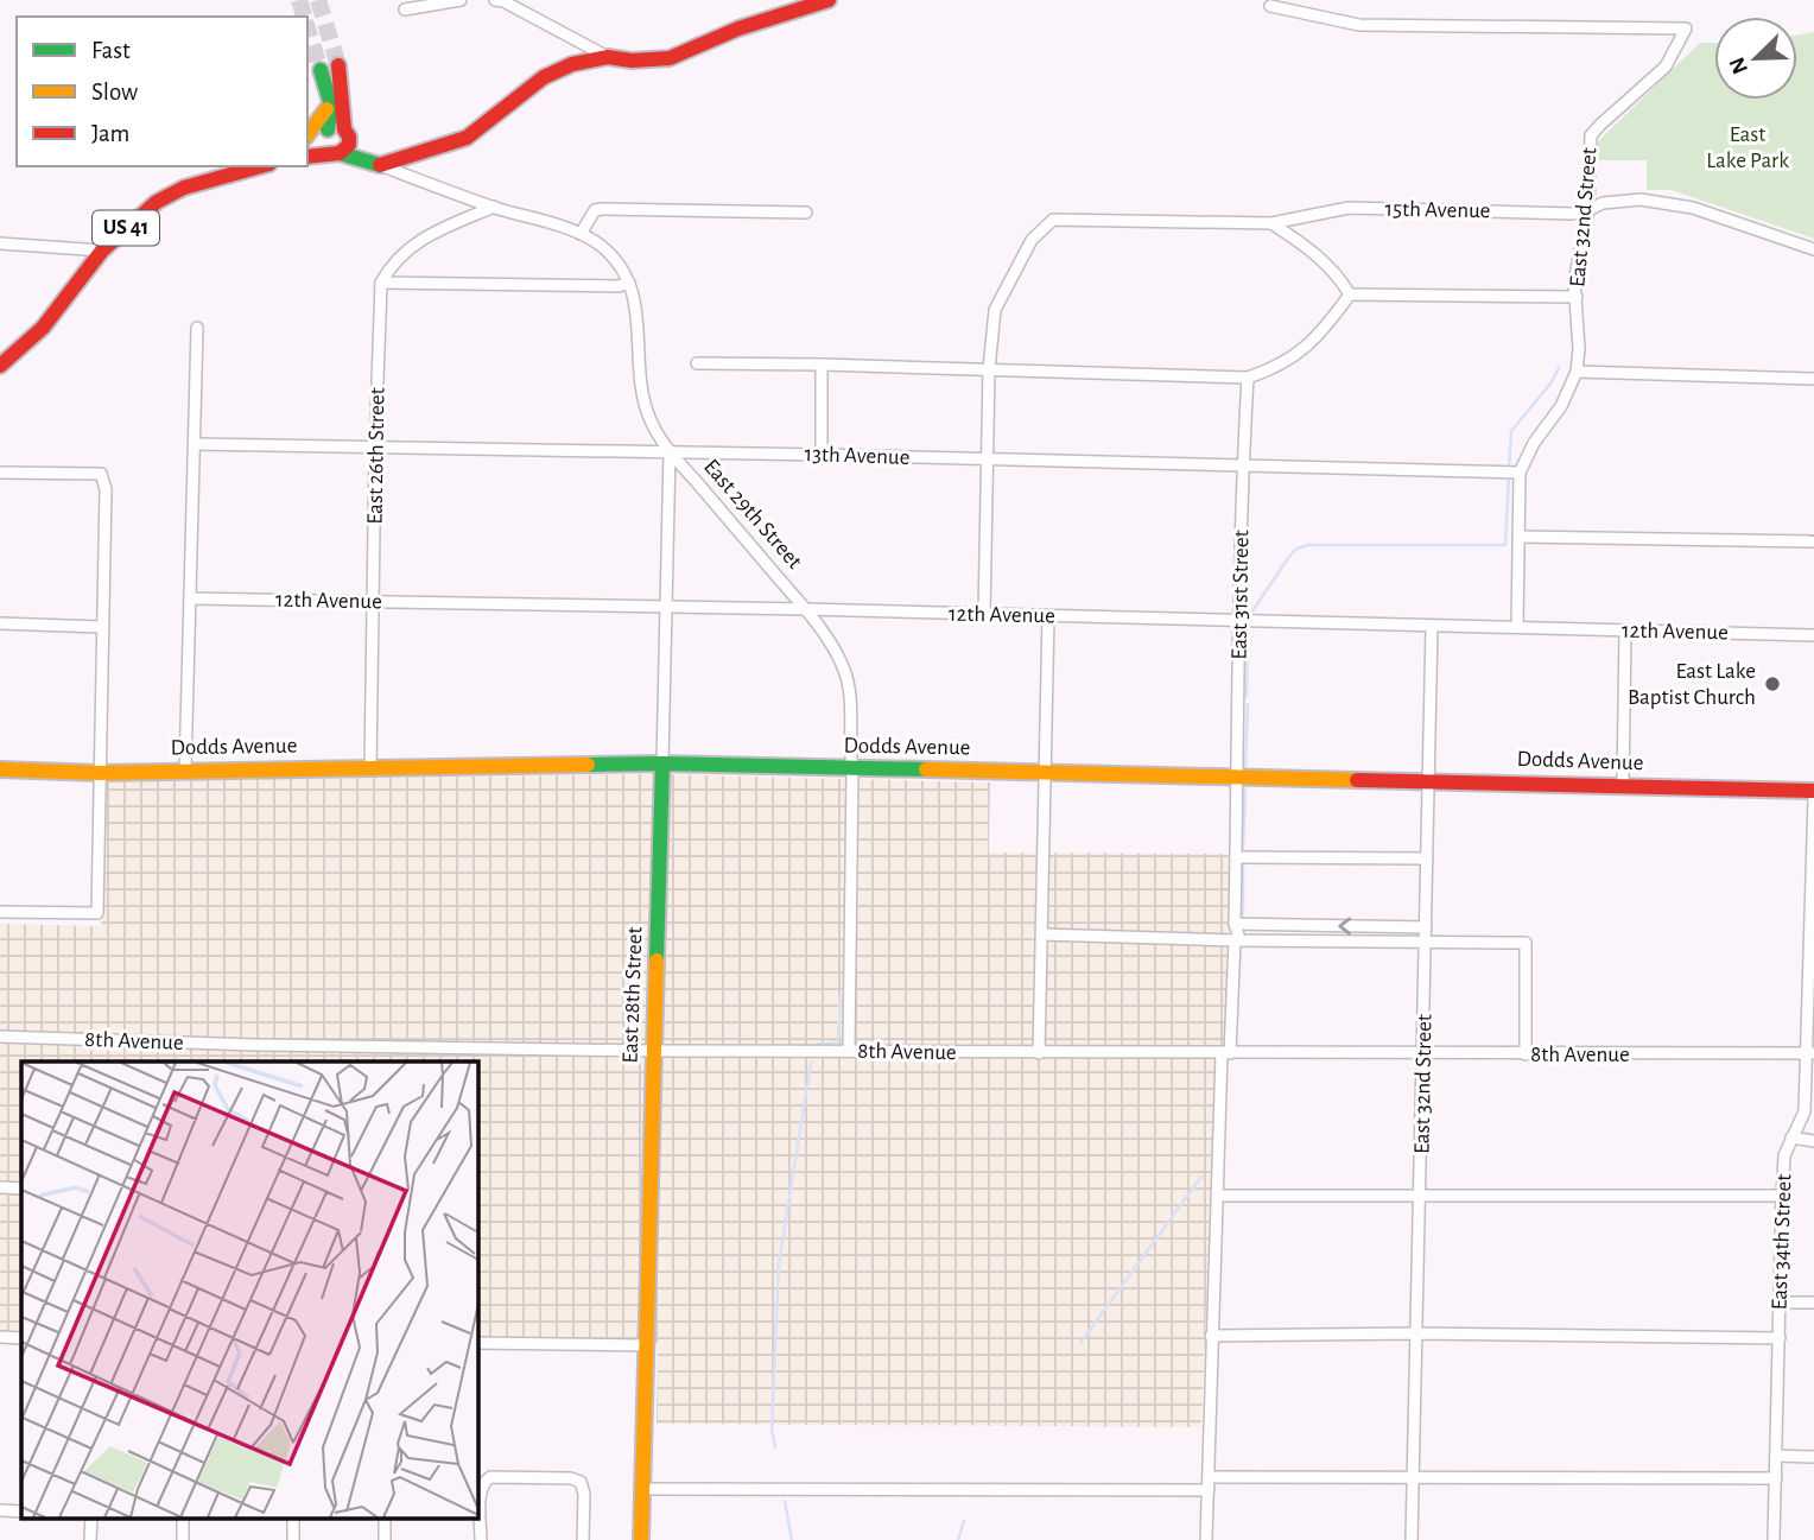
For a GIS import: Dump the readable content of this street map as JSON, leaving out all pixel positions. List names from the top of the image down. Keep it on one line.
{"streets":{"street":["15th Avenue","East 32nd Street","US 41","East 26th Street","13th Avenue","East 29th Street","East 31st Street","12th Avenue","Dodds Avenue","East 28th Street","8th Avenue","East 34th Street"]},"crossings":[["15th Avenue","East 32nd Street"],["East 32nd Street","13th Avenue"],["East 32nd Street","12th Avenue"],["East 32nd Street","Dodds Avenue"],["East 32nd Street","8th Avenue"],["East 26th Street","13th Avenue"],["East 26th Street","12th Avenue"],["East 26th Street","Dodds Avenue"],["13th Avenue","East 29th Street"],["13th Avenue","East 31st Street"],["13th Avenue","East 28th Street"],["East 29th Street","12th Avenue"],["East 29th Street","Dodds Avenue"],["East 29th Street","East 28th Street"],["East 29th Street","8th Avenue"],["East 31st Street","12th Avenue"],["East 31st Street","Dodds Avenue"],["East 31st Street","8th Avenue"],["12th Avenue","East 28th Street"],["Dodds Avenue","East 28th Street"],["East 28th Street","8th Avenue"],["8th Avenue","East 34th Street"]],"parks":["East Lake Park"],"places":["East Lake Baptist Church"],"legend":["Fast","Slow","Jam"],"north":"bottom left"}
